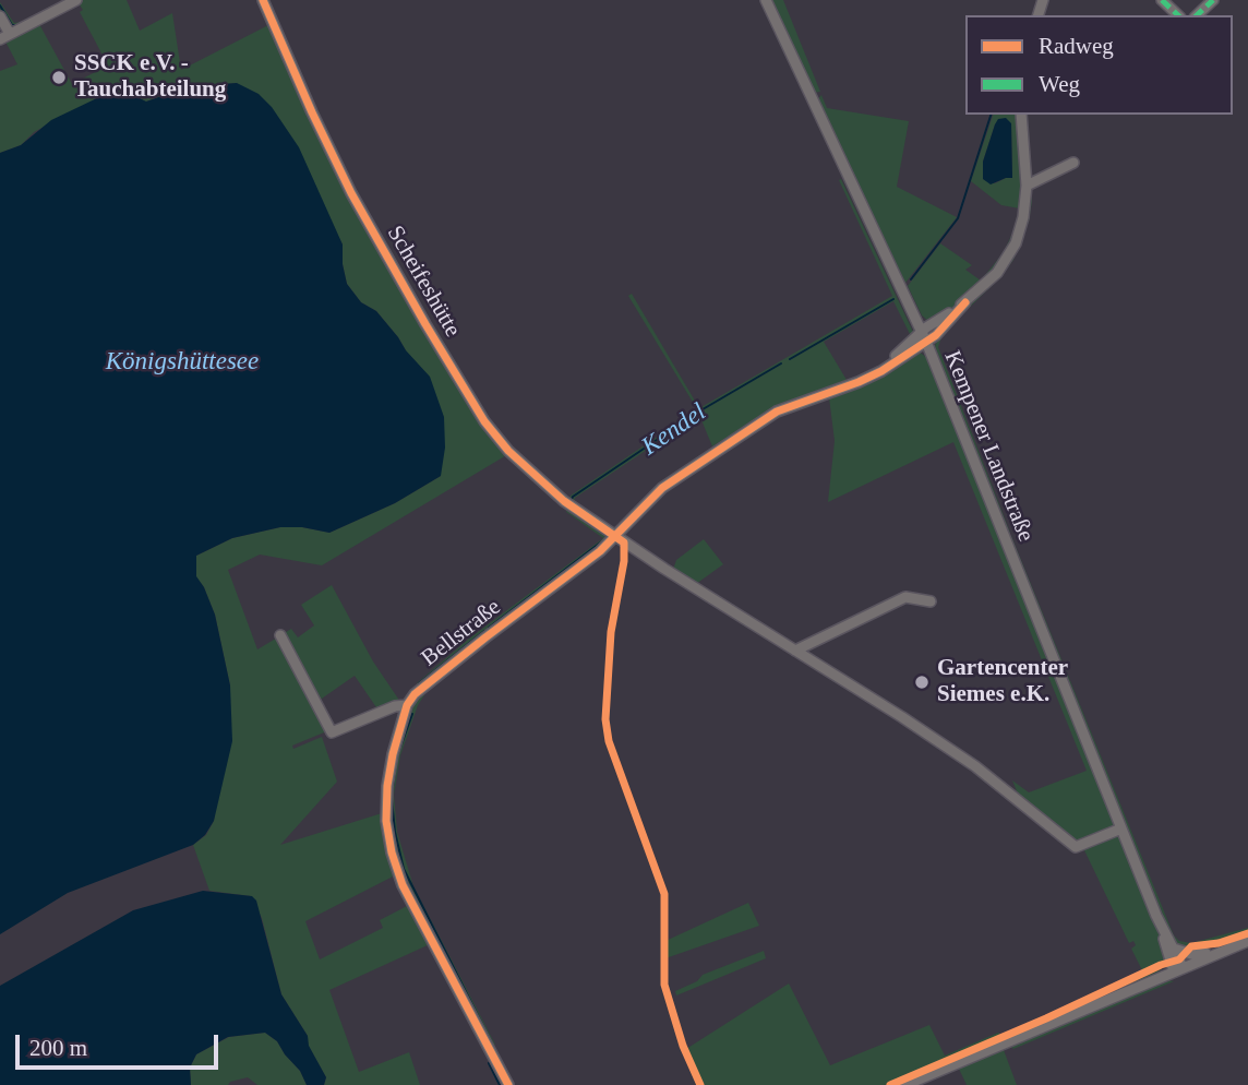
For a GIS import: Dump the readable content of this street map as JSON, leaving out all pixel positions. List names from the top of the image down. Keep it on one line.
{"streets":{"street":["Scheifeshütte","Kempener Landstraße","Bellstraße"]},"crossings":[["Scheifeshütte","Bellstraße"],["Kempener Landstraße","Bellstraße"]],"water":["Königshüttesee","Kendel"],"places":["SSCK e.V. - Tauchabteilung","Gartencenter Siemes e.K."],"legend":["Radweg","Weg"],"scale_bar":"200 m"}
